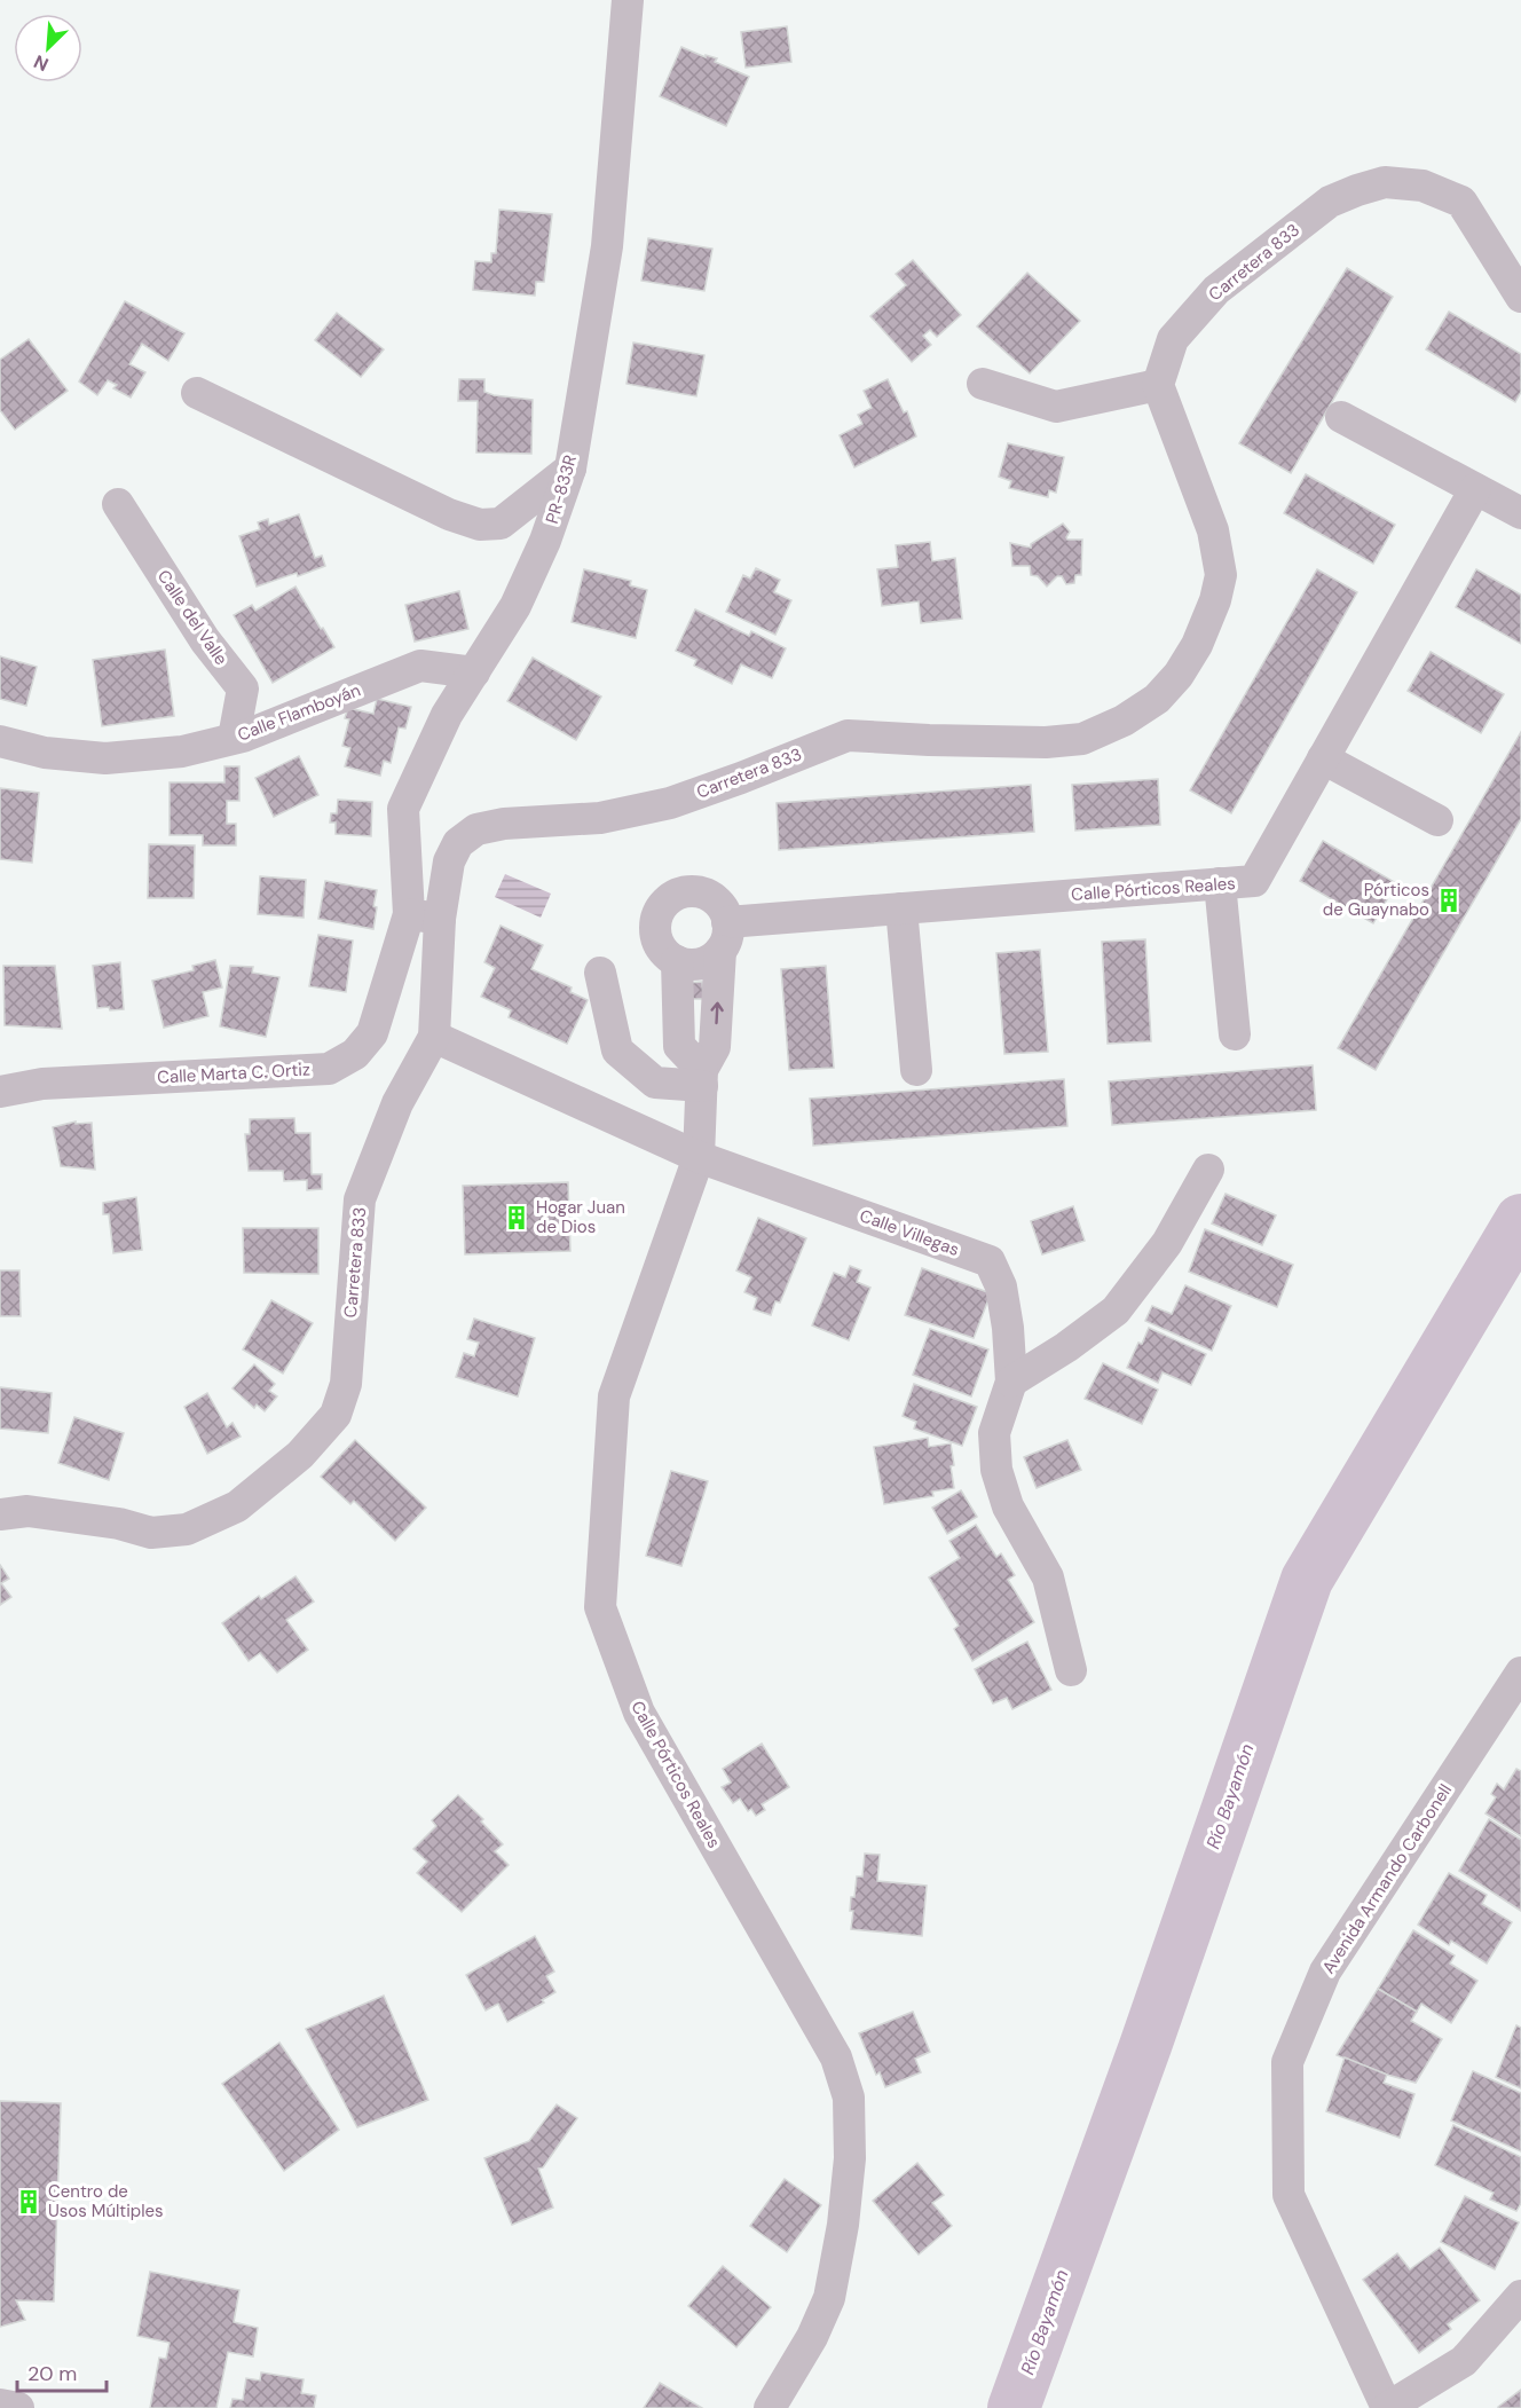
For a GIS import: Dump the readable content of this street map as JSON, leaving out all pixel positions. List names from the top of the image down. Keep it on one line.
{"streets":{"street":["Carretera 833","PR-833R","Calle del Valle","Calle Flamboyán","Calle Pórticos Reales","Calle Marta C. Ortiz","Calle Villegas","Avenida Armando Carbonell"]},"crossings":[["Carretera 833","PR-833R"],["Carretera 833","Calle Marta C. Ortiz"],["Carretera 833","Calle Villegas"],["PR-833R","Calle Flamboyán"],["PR-833R","Calle Marta C. Ortiz"],["Calle del Valle","Calle Flamboyán"],["Calle Pórticos Reales","Calle Villegas"]],"water":["Río Bayamón"],"places":{"building":["Pórticos de Guaynabo","Hogar Juan de Dios","Centro de Usos Múltiples"]},"scale_bar":"20 m","north":"bottom left"}
